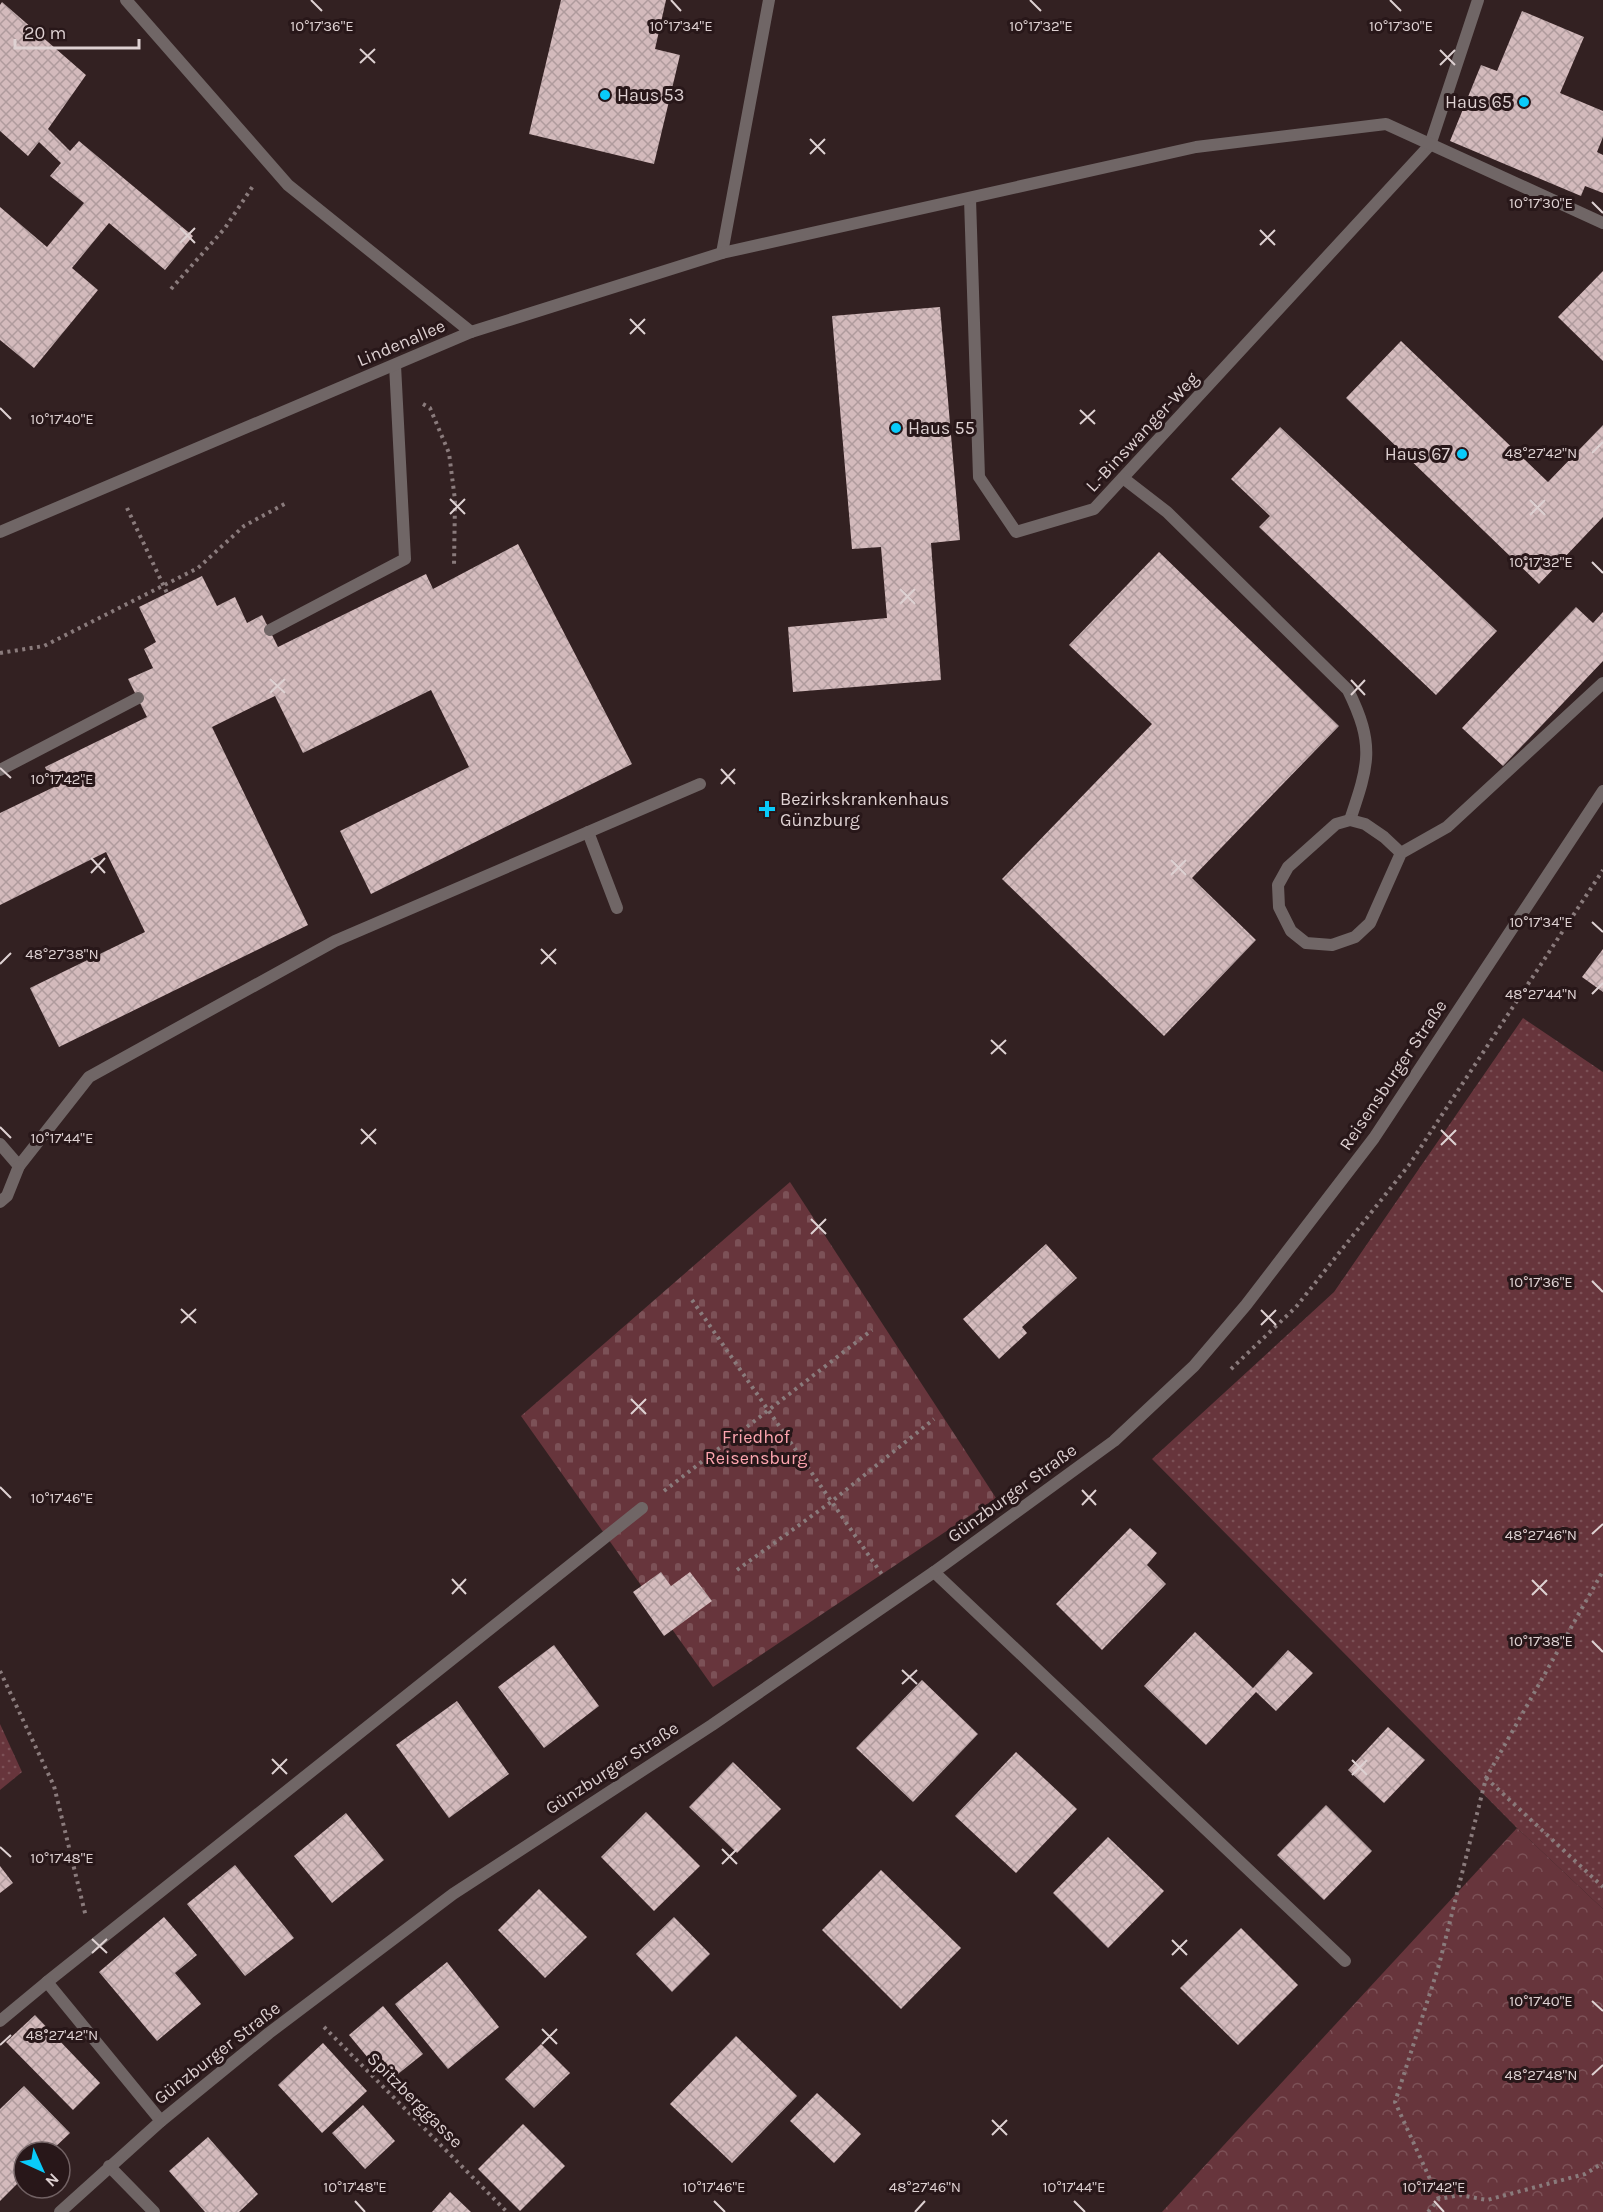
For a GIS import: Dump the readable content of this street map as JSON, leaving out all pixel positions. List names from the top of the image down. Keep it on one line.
{"streets":{"street":["Lindenallee","L.-Binswanger-Weg","Reisensburger Straße","Günzburger Straße"],"path":["Spitzberggasse"]},"crossings":[["Reisensburger Straße","Günzburger Straße"],["Günzburger Straße","Spitzberggasse"]],"parks":["Friedhof Reisensburg"],"places":{"other":["Haus 53","Haus 65","Haus 55","Haus 67"],"health":["Bezirkskrankenhaus Günzburg"]},"scale_bar":"20 m","north":"bottom right","coordinates":["10°17'36\"E","10°17'34\"E","10°17'32\"E","10°17'30\"E","10°17'40\"E","48°27'42\"N","10°17'42\"E","48°27'38\"N","48°27'44\"N","10°17'44\"E","10°17'46\"E","48°27'46\"N","10°17'38\"E","10°17'48\"E","48°27'48\"N"]}
